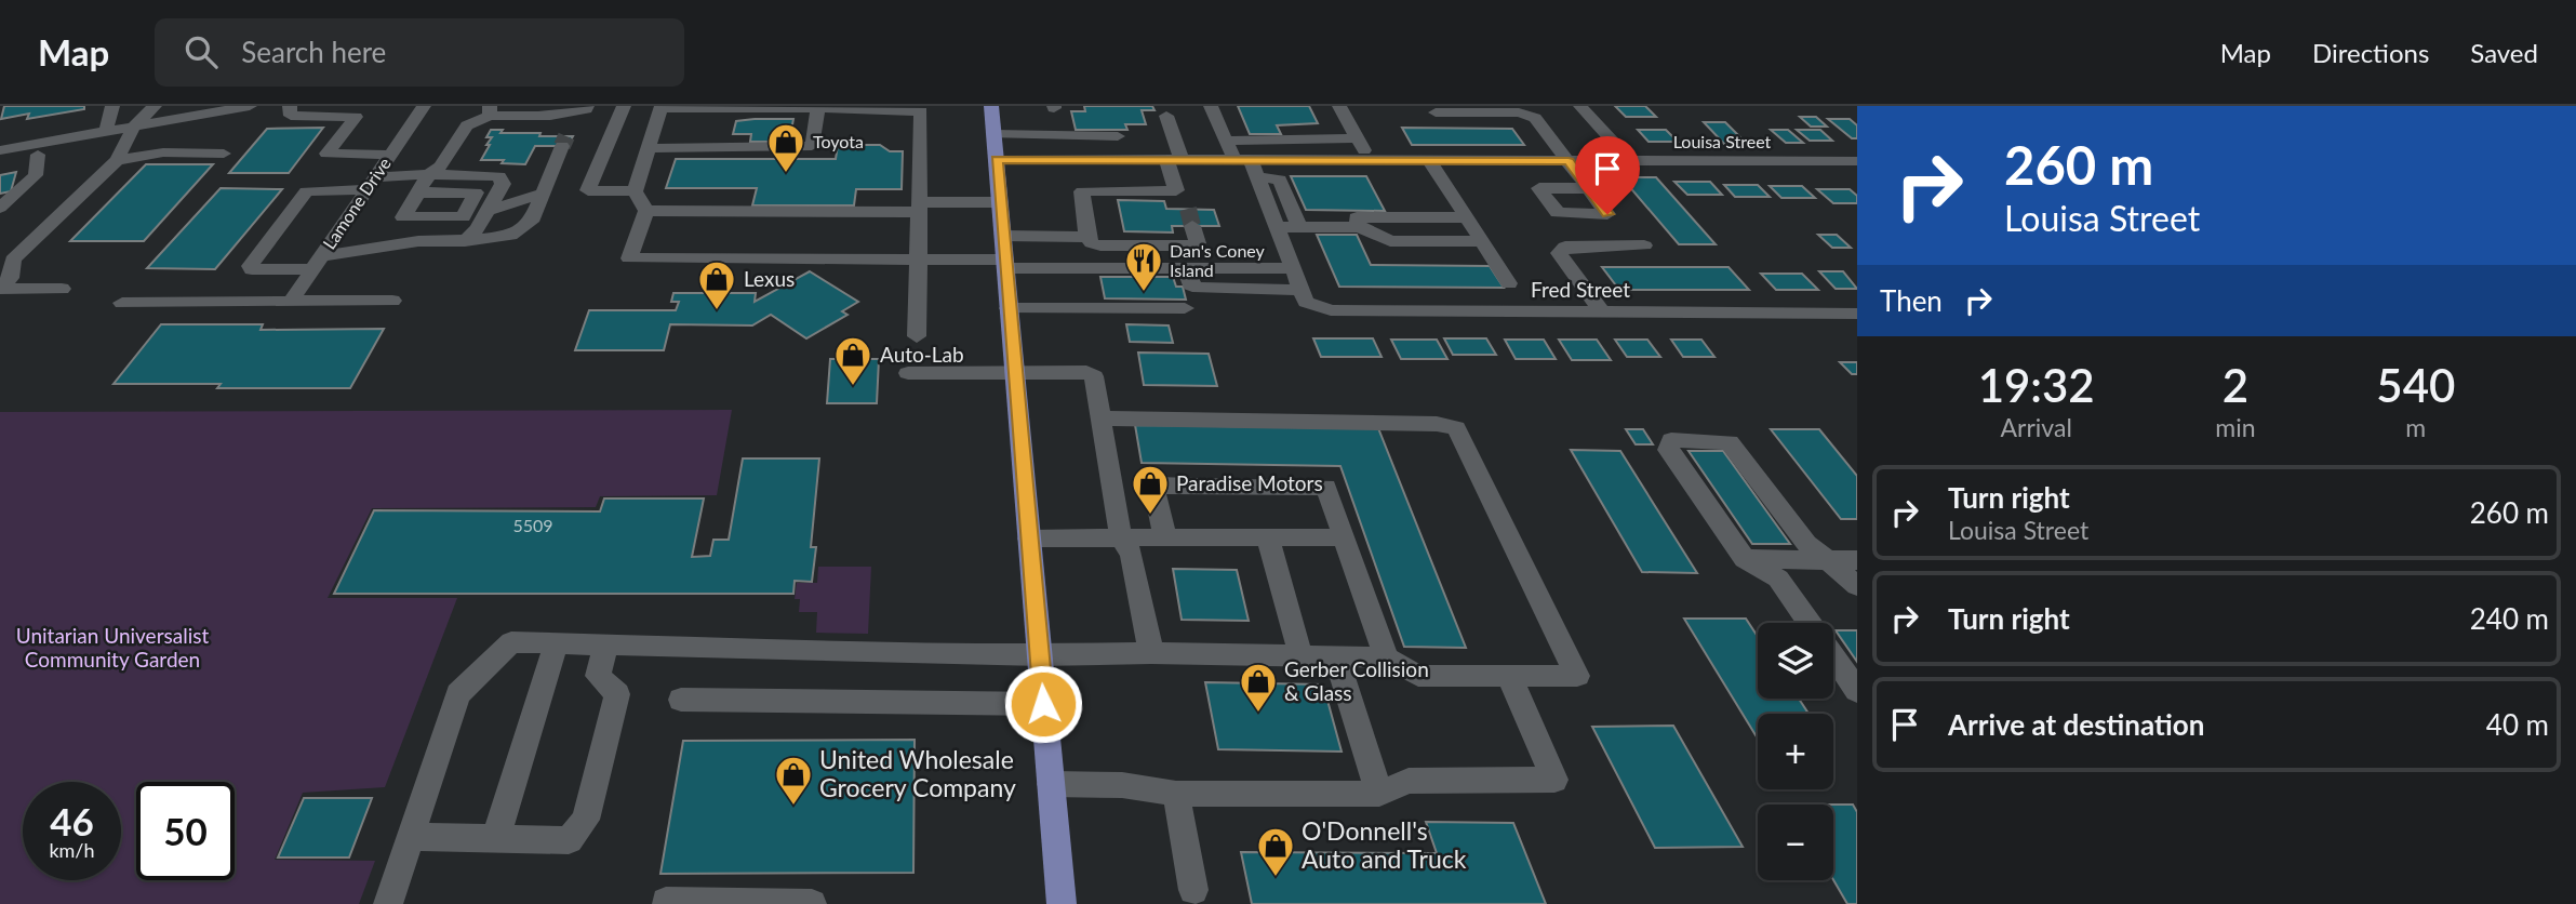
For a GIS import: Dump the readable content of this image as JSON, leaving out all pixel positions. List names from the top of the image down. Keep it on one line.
{"streets":{"street":["Louisa Street","Lamone Drive","Fred Street"]},"parks":["Unitarian Universalist Community Garden"],"places":{"shop":["Toyota","Lexus","Auto-Lab","Paradise Motors","Gerber Collision & Glass","United Wholesale Grocery Company","O'Donnell's Auto and Truck"],"restaurant":["Dan's Coney Island"]},"house_numbers":["5509"],"page":{"header":"Map","search":"Search here","nav":["Map","Directions","Saved"],"turn":["260 m","Louisa Street"],"then":"Then","eta":["19:32","Arrival","2","min","540","m"],"list":[{"name":"Turn right","note":"Louisa Street","value":"260 m"},{"name":"Turn right","value":"240 m"},{"name":"Arrive at destination","value":"40 m"}],"map_buttons":["+","−"],"speed":"46 km/h","limit":"50"}}
